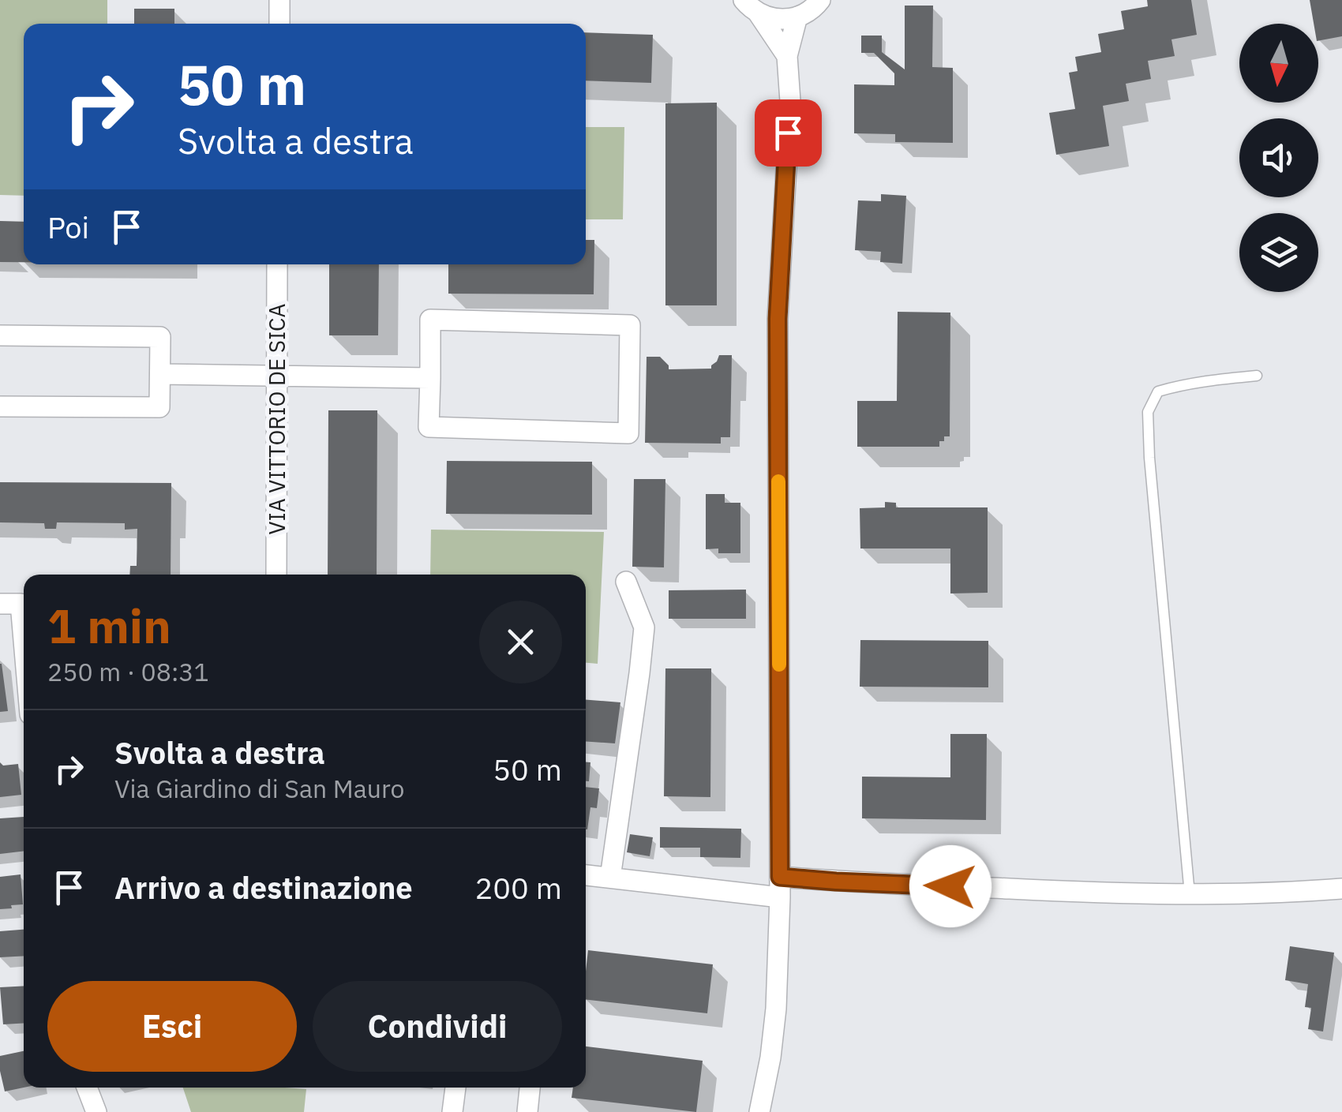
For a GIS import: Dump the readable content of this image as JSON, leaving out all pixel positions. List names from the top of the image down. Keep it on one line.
{"streets":{"street":["VIA VITTORIO DE SICA"]},"north":"bottom","page":{"turn":["50 m","Svolta a destra"],"then":"Poi","heading":["1 min","250 m · 08:31"],"list":[{"name":"Svolta a destra","note":"Via Giardino di San Mauro","value":"50 m"},{"name":"Arrivo a destinazione","value":"200 m"}],"buttons":["Esci","Condividi"]}}
